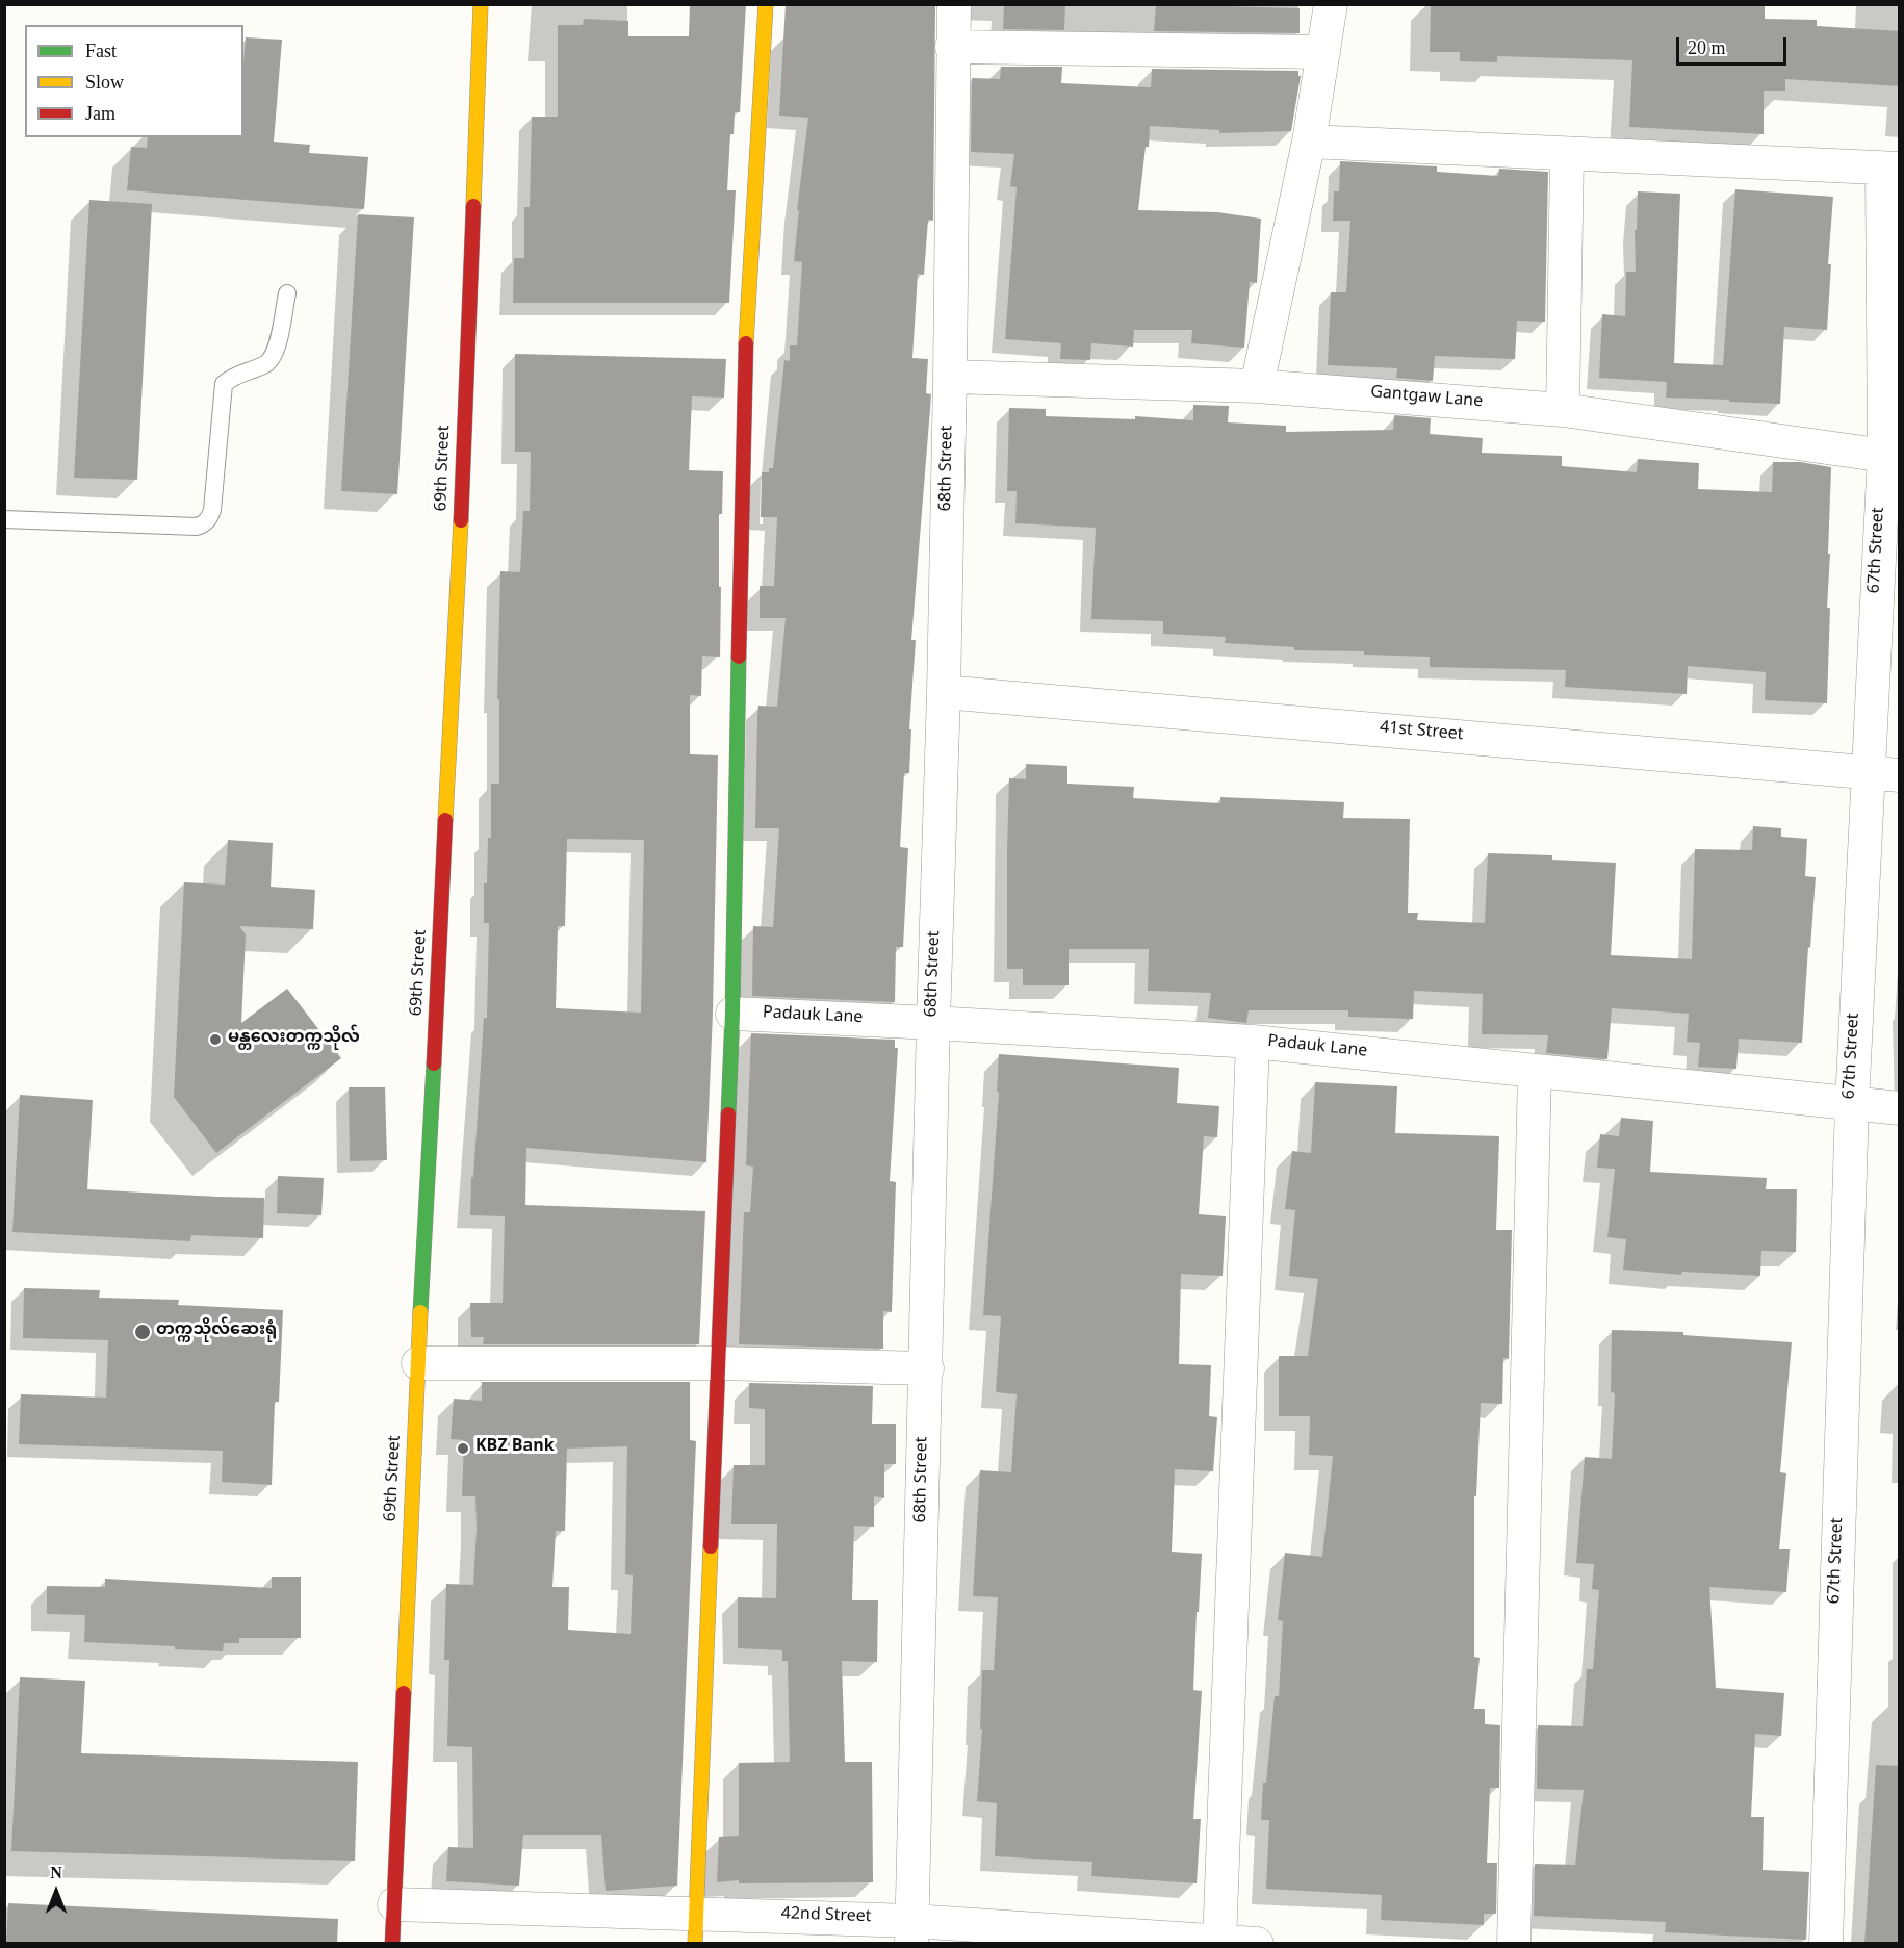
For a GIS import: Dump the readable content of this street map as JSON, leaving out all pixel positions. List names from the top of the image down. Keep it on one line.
{"streets":{"main road":["69th Street"],"street":["Gantgaw Lane","68th Street","67th Street","41st Street","Padauk Lane","42nd Street"]},"crossings":[["Gantgaw Lane","68th Street"],["Gantgaw Lane","67th Street"],["69th Street","42nd Street"],["68th Street","41st Street"],["68th Street","Padauk Lane"],["68th Street","42nd Street"],["67th Street","41st Street"],["67th Street","Padauk Lane"]],"places":["မန္တလေးတက္ကသိုလ်","တက္ကသိုလ်ဆေးရုံ","KBZ Bank"],"legend":["Fast","Slow","Jam"],"scale_bar":"20 m","north":"top"}
